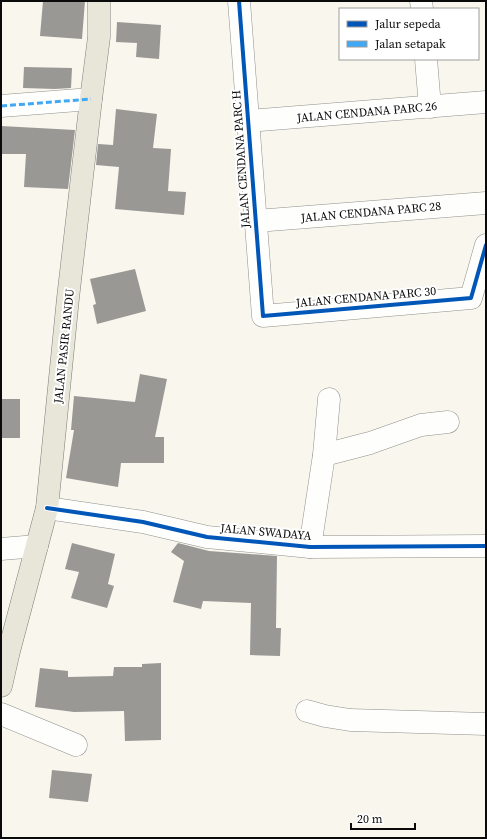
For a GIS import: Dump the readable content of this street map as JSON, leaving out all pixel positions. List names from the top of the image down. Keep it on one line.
{"streets":{"main road":["JALAN PASIR RANDU"],"street":["JALAN CENDANA PARC 26","JALAN CENDANA PARC H","JALAN CENDANA PARC 28","JALAN CENDANA PARC 30","JALAN SWADAYA"]},"crossings":[["JALAN CENDANA PARC 26","JALAN CENDANA PARC H"],["JALAN CENDANA PARC H","JALAN CENDANA PARC 28"],["JALAN CENDANA PARC H","JALAN CENDANA PARC 30"],["JALAN PASIR RANDU","JALAN SWADAYA"]],"legend":["Jalur sepeda","Jalan setapak"],"scale_bar":"20 m"}
